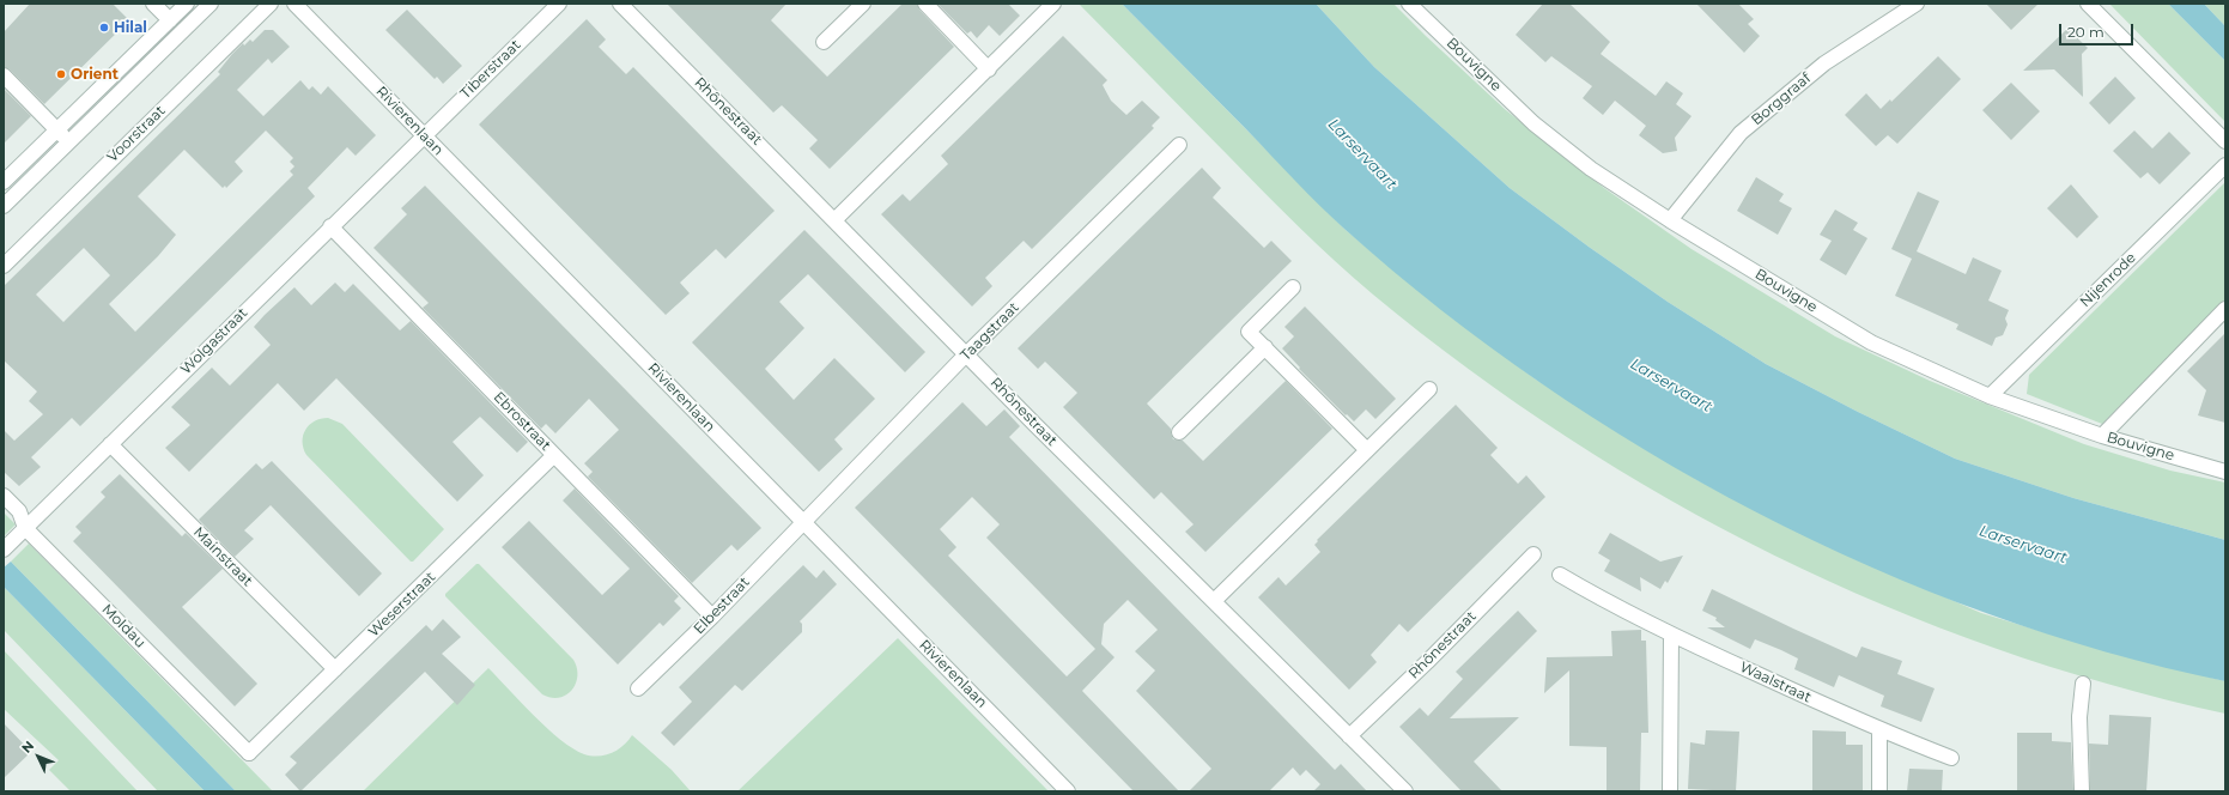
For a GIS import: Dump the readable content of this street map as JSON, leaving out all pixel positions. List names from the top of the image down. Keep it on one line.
{"streets":{"street":["Bouvigne","Tiberstraat","Borggraaf","Rhônestraat","Rivierenlaan","Voorstraat","Nijenrode","Taagstraat","Wolgastraat","Ebrostraat","Mainstraat","Weserstraat","Elbestraat","Moldau","Waalstraat"]},"crossings":[["Bouvigne","Borggraaf"],["Bouvigne","Nijenrode"],["Tiberstraat","Rivierenlaan"],["Tiberstraat","Wolgastraat"],["Rhônestraat","Taagstraat"],["Rivierenlaan","Taagstraat"],["Rivierenlaan","Wolgastraat"],["Rivierenlaan","Elbestraat"],["Taagstraat","Elbestraat"],["Wolgastraat","Ebrostraat"],["Wolgastraat","Mainstraat"],["Wolgastraat","Moldau"],["Ebrostraat","Weserstraat"],["Ebrostraat","Elbestraat"],["Mainstraat","Weserstraat"],["Weserstraat","Moldau"]],"water":["Larservaart"],"places":["Hilal","Orient"],"scale_bar":"20 m","north":"top left"}
